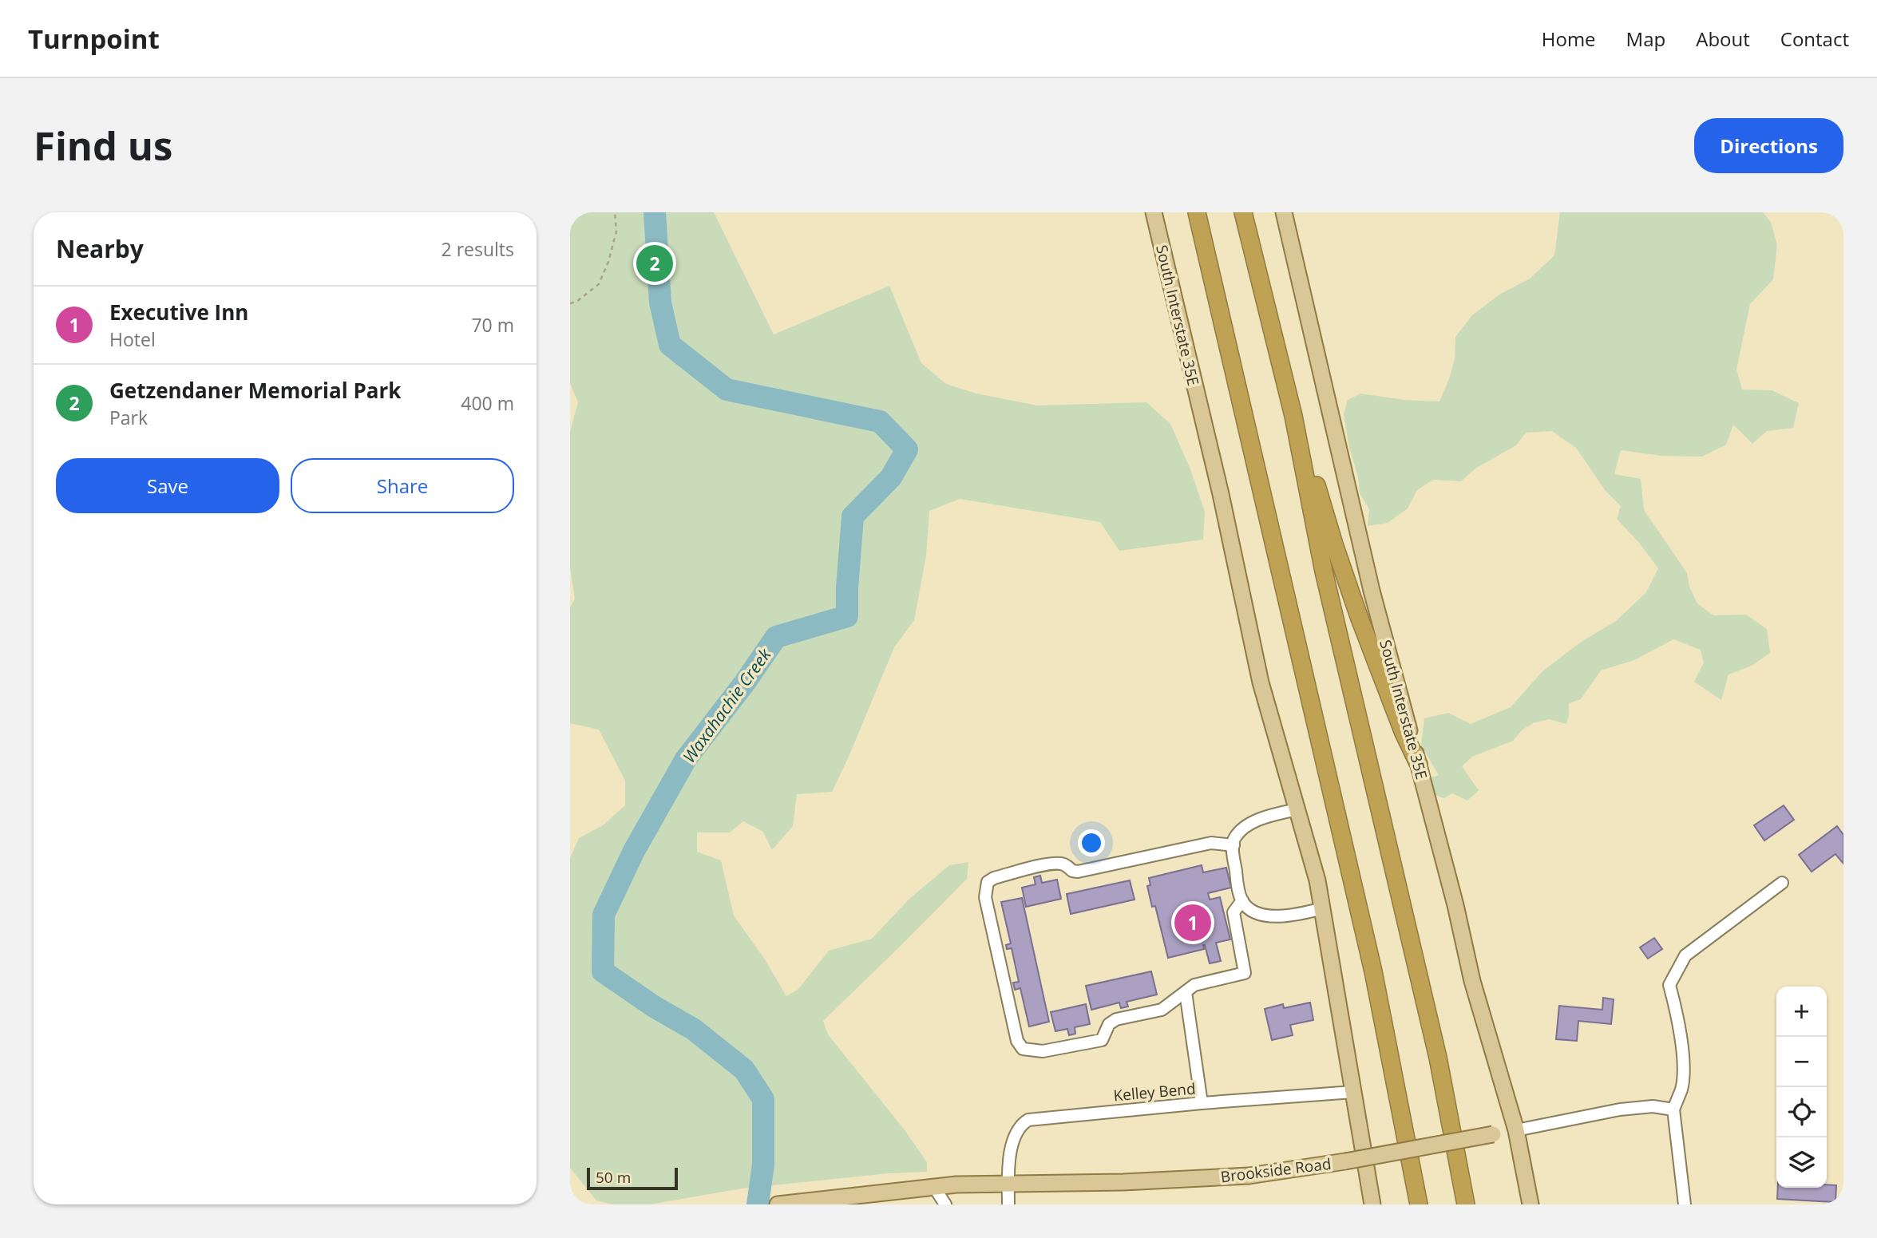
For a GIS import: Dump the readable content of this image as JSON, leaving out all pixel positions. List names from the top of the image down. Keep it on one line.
{"streets":{"main road":["South Interstate 35E","Brookside Road"],"street":["Kelley Bend"]},"crossings":[["South Interstate 35E","Kelley Bend"],["South Interstate 35E","Brookside Road"],["Kelley Bend","Brookside Road"]],"water":["Waxahachie Creek"],"scale_bar":"50 m","page":{"header":"Turnpoint","nav":["Home","Map","About","Contact"],"buttons":["Directions",["Save","Share"]],"title":"Find us","heading":["Nearby","2 results"],"pins":["2","1"],"list":[{"mark":"1","name":"Executive Inn","note":"Hotel","value":"70 m"},{"mark":"2","name":"Getzendaner Memorial Park","note":"Park","value":"400 m"}],"map_buttons":["+","−"],"scale":"50 m"}}
